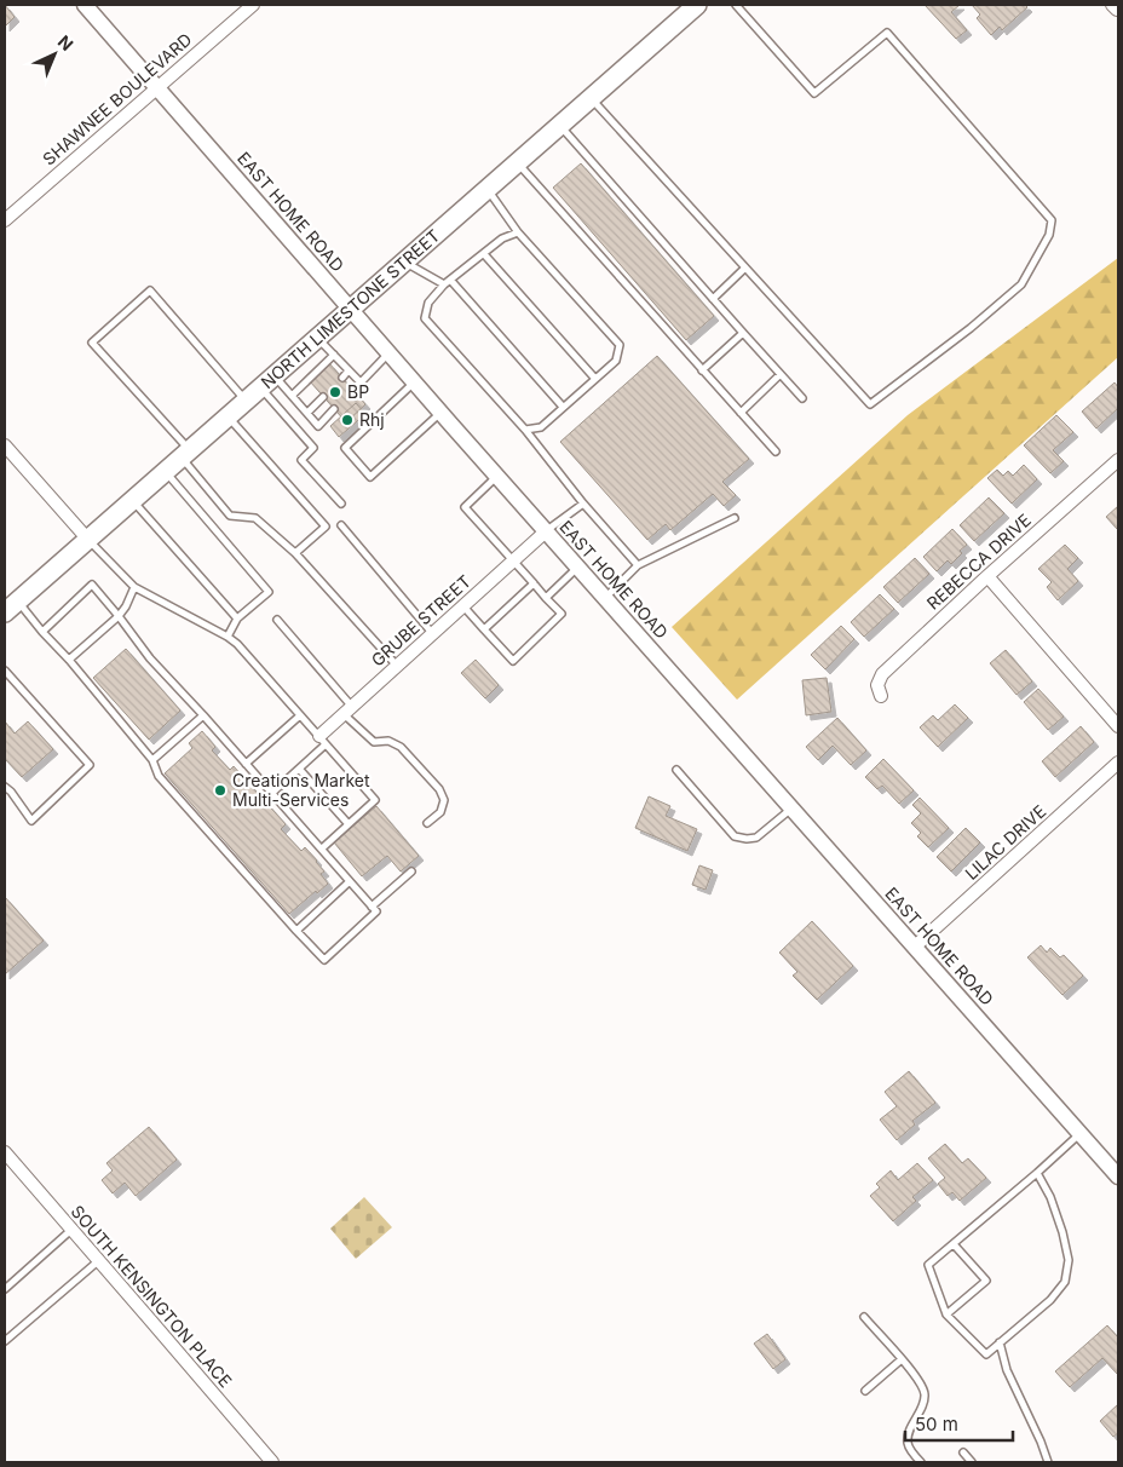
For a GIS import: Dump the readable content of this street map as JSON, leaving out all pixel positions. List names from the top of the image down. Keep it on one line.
{"streets":{"main road":["NORTH LIMESTONE STREET"],"street":["SHAWNEE BOULEVARD","EAST HOME ROAD","REBECCA DRIVE","GRUBE STREET","LILAC DRIVE","SOUTH KENSINGTON PLACE"]},"crossings":[["SHAWNEE BOULEVARD","EAST HOME ROAD"],["EAST HOME ROAD","NORTH LIMESTONE STREET"],["EAST HOME ROAD","GRUBE STREET"],["EAST HOME ROAD","LILAC DRIVE"]],"places":["BP","Rhj","Creations Market Multi-Services"],"scale_bar":"50 m","north":"top right"}
